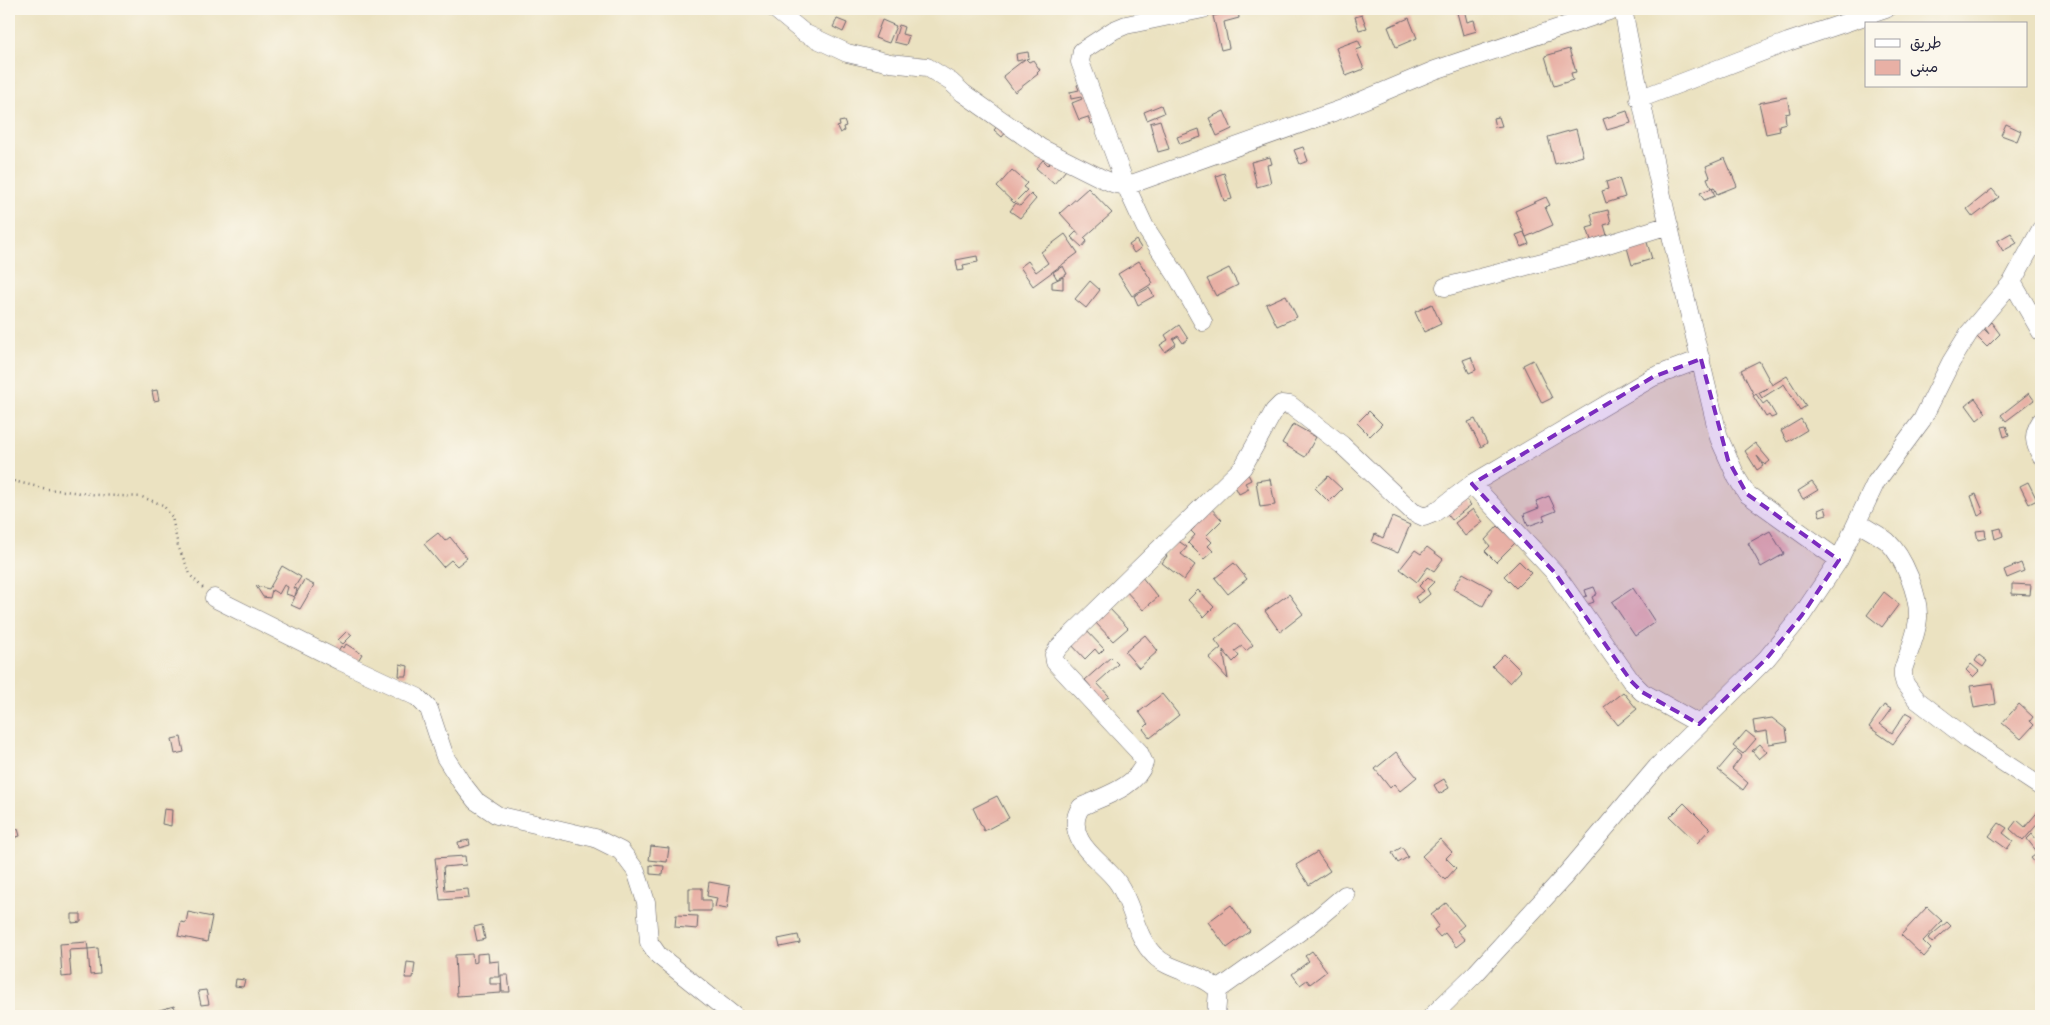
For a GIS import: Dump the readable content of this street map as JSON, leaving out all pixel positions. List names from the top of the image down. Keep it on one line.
{"legend":["طريق","مبنى"]}
